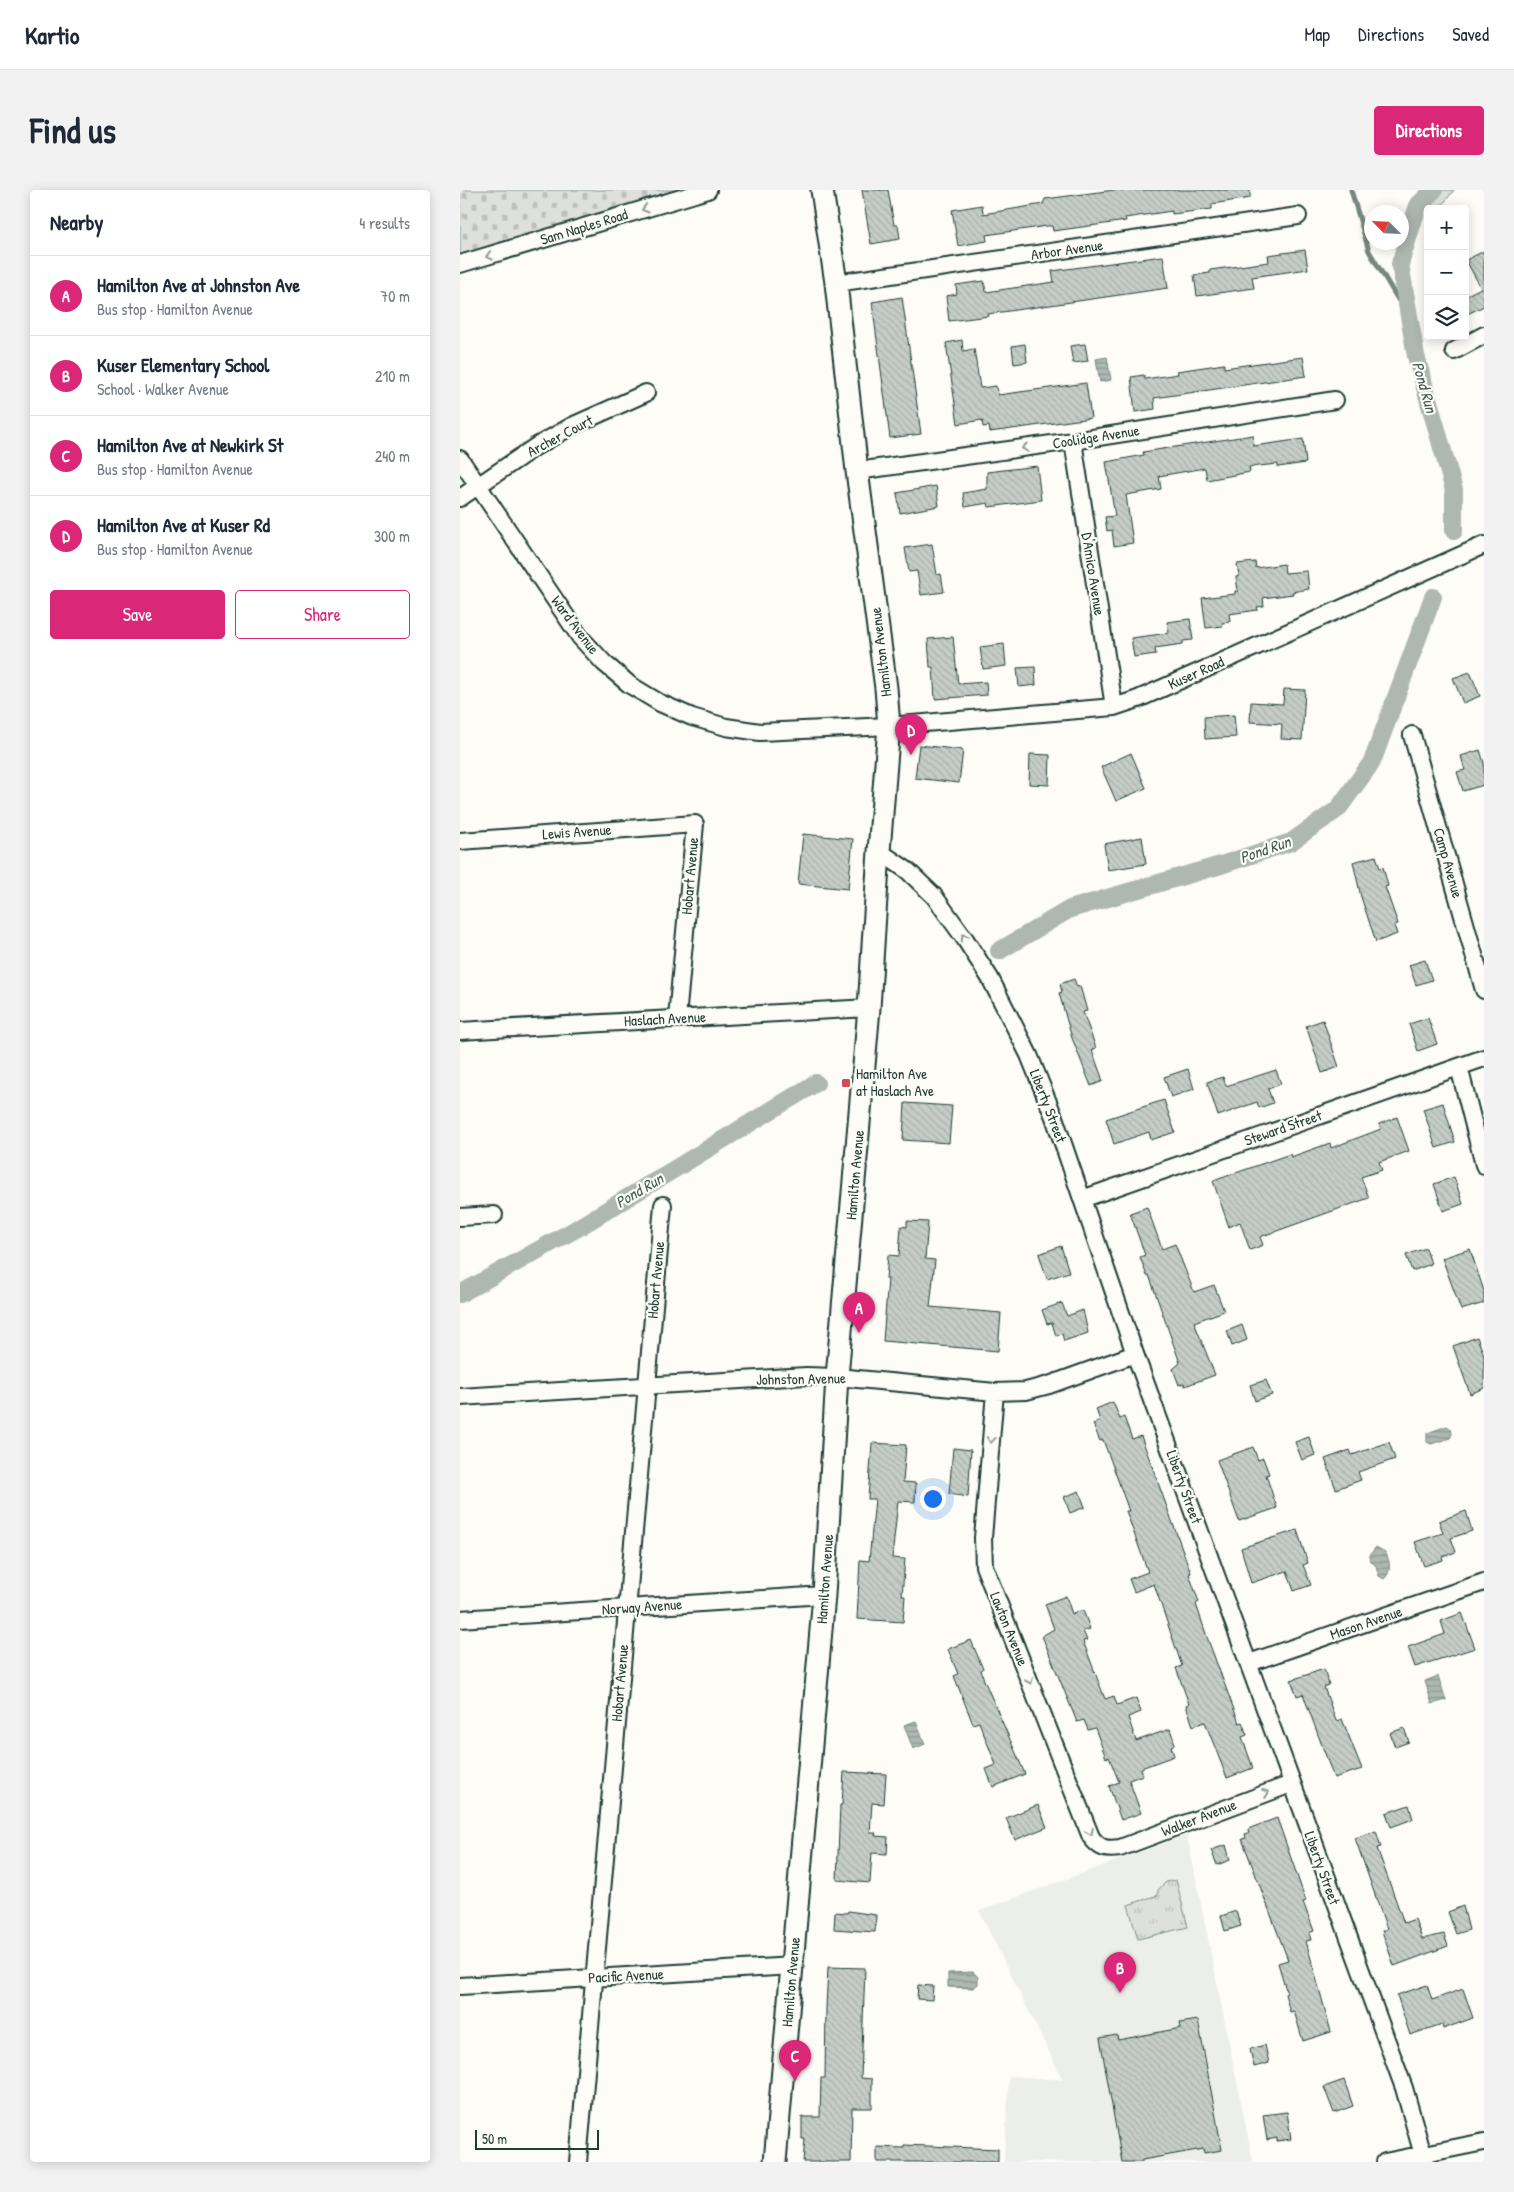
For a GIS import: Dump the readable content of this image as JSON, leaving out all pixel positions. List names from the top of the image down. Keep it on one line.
{"streets":{"main road":["Hamilton Avenue"],"street":["Sam Naples Road","Arbor Avenue","Archer Court","Coolidge Avenue","D'Amico Avenue","Ward Avenue","Kuser Road","Lewis Avenue","Camp Avenue","Hobart Avenue","Haslach Avenue","Liberty Street","Steward Street","Johnston Avenue","Norway Avenue","Mason Avenue","Lawton Avenue","Walker Avenue","Pacific Avenue"]},"crossings":[["Arbor Avenue","Hamilton Avenue"],["Archer Court","Ward Avenue"],["Coolidge Avenue","D'Amico Avenue"],["Coolidge Avenue","Hamilton Avenue"],["D'Amico Avenue","Kuser Road"],["Ward Avenue","Hamilton Avenue"],["Ward Avenue","Kuser Road"],["Hamilton Avenue","Kuser Road"],["Hamilton Avenue","Haslach Avenue"],["Hamilton Avenue","Liberty Street"],["Hamilton Avenue","Johnston Avenue"],["Hamilton Avenue","Norway Avenue"],["Hamilton Avenue","Pacific Avenue"],["Lewis Avenue","Hobart Avenue"],["Hobart Avenue","Haslach Avenue"],["Hobart Avenue","Johnston Avenue"],["Hobart Avenue","Norway Avenue"],["Hobart Avenue","Pacific Avenue"],["Liberty Street","Steward Street"],["Liberty Street","Johnston Avenue"],["Liberty Street","Mason Avenue"],["Liberty Street","Walker Avenue"],["Johnston Avenue","Lawton Avenue"],["Lawton Avenue","Walker Avenue"]],"one_way":["Sam Naples Road","Coolidge Avenue","Lawton Avenue","Walker Avenue"],"water":["Pond Run"],"places":{"transit":["Hamilton Ave at Haslach Ave"]},"scale_bar":"50 m","north":"top left","page":{"header":"Kartio","nav":["Map","Directions","Saved"],"buttons":["Directions",["Save","Share"]],"title":"Find us","heading":["Nearby","4 results"],"map_buttons":["+","−"],"list":[{"mark":"A","name":"Hamilton Ave at Johnston Ave","note":"Bus stop · Hamilton Avenue","value":"70 m"},{"mark":"B","name":"Kuser Elementary School","note":"School · Walker Avenue","value":"210 m"},{"mark":"C","name":"Hamilton Ave at Newkirk St","note":"Bus stop · Hamilton Avenue","value":"240 m"},{"mark":"D","name":"Hamilton Ave at Kuser Rd","note":"Bus stop · Hamilton Avenue","value":"300 m"}],"pins":["D","A","B","C"],"scale":"50 m"}}
